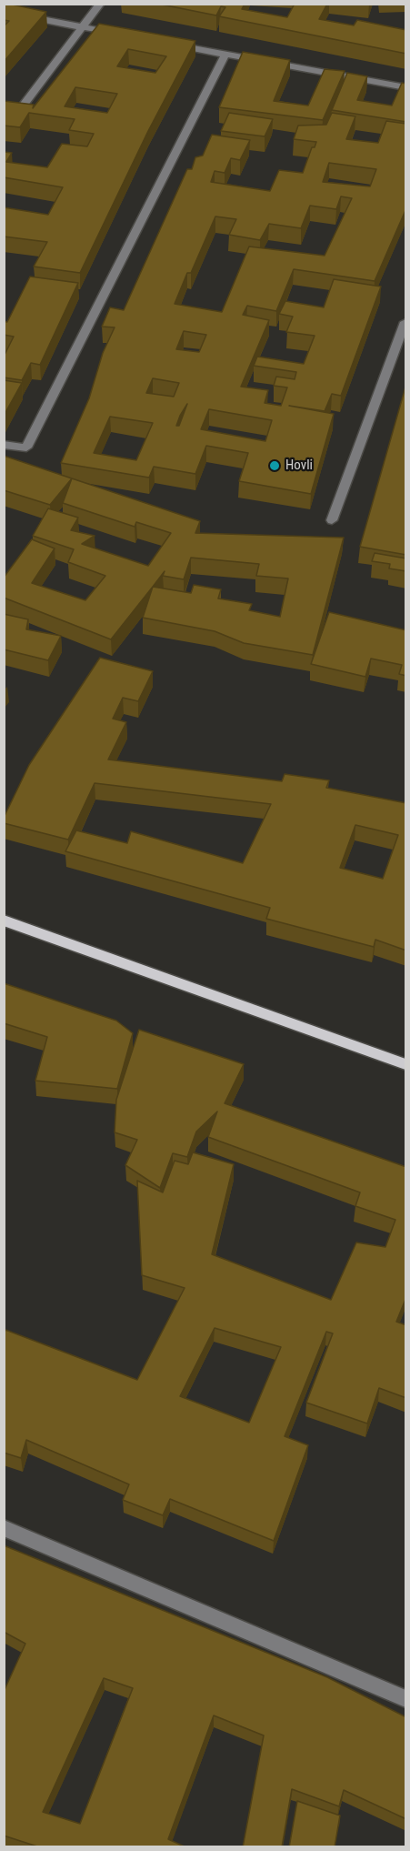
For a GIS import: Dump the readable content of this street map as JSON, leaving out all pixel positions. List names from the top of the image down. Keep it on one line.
{"places":["Hovli"]}
